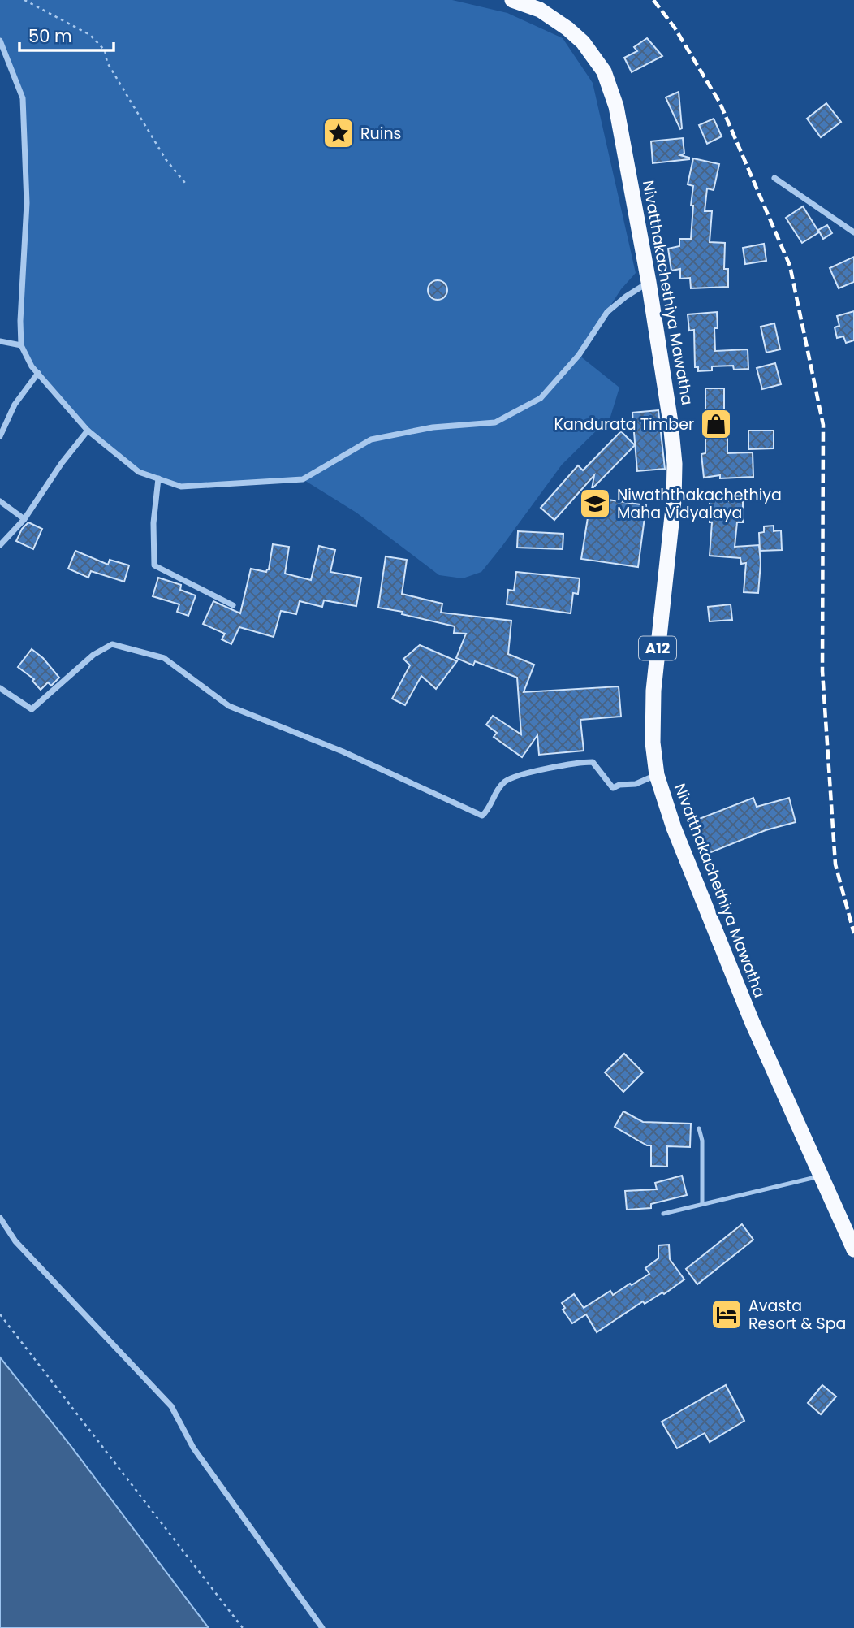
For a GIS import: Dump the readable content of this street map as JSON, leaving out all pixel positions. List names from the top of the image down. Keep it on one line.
{"streets":{"highway":["Nivatthakachethiya Mawatha","A12"]},"places":{"place":["Ruins"],"shop":["Kandurata Timber"],"school or university":["Niwaththakachethiya Maha Vidyalaya"],"hotel":["Avasta Resort & Spa"]},"scale_bar":"50 m"}
